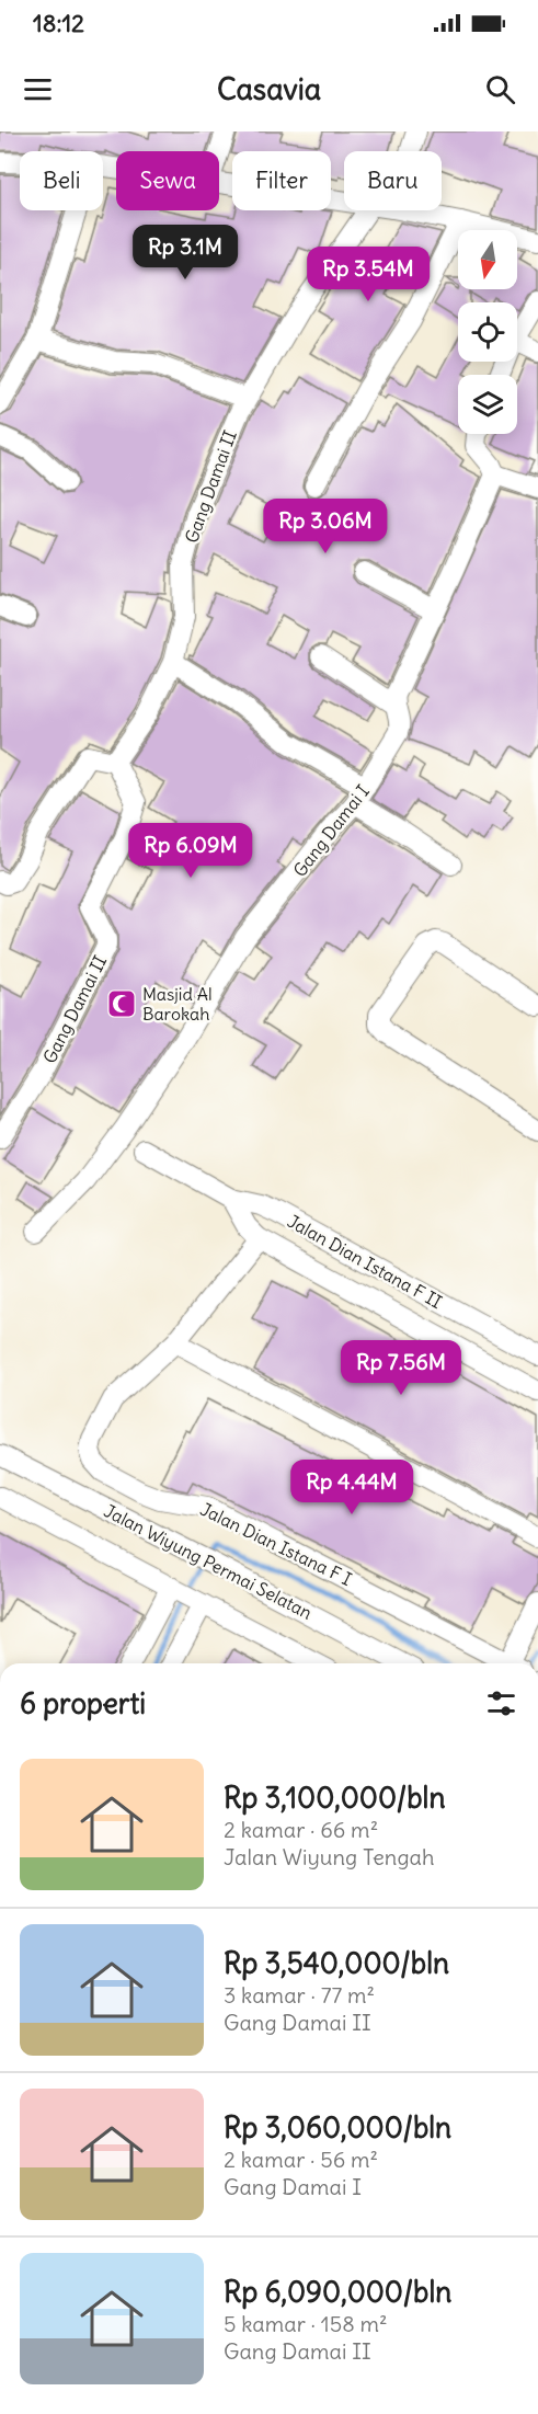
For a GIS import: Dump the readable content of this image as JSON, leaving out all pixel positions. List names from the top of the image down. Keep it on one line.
{"streets":{"street":["Gang Damai II","Gang Damai I","Jalan Dian Istana F II","Jalan Dian Istana F I","Jalan Wiyung Permai Selatan"]},"places":{"mosque":["Masjid Al Barokah"]},"north":"bottom","page":{"status":"18:12","header":"Casavia","chip":["Beli","Sewa","Filter","Baru"],"price":["Rp 3.1M","Rp 3.54M","Rp 3.06M","Rp 6.09M","Rp 7.56M","Rp 4.44M"],"heading":"6 properti","list":[{"name":"Rp 3,100,000/bln","note":"2 kamar · 66 m² · Jalan Wiyung Tengah"},{"name":"Rp 3,540,000/bln","note":"3 kamar · 77 m² · Gang Damai II"},{"name":"Rp 3,060,000/bln","note":"2 kamar · 56 m² · Gang Damai I"},{"name":"Rp 6,090,000/bln","note":"5 kamar · 158 m² · Gang Damai II"}]}}
